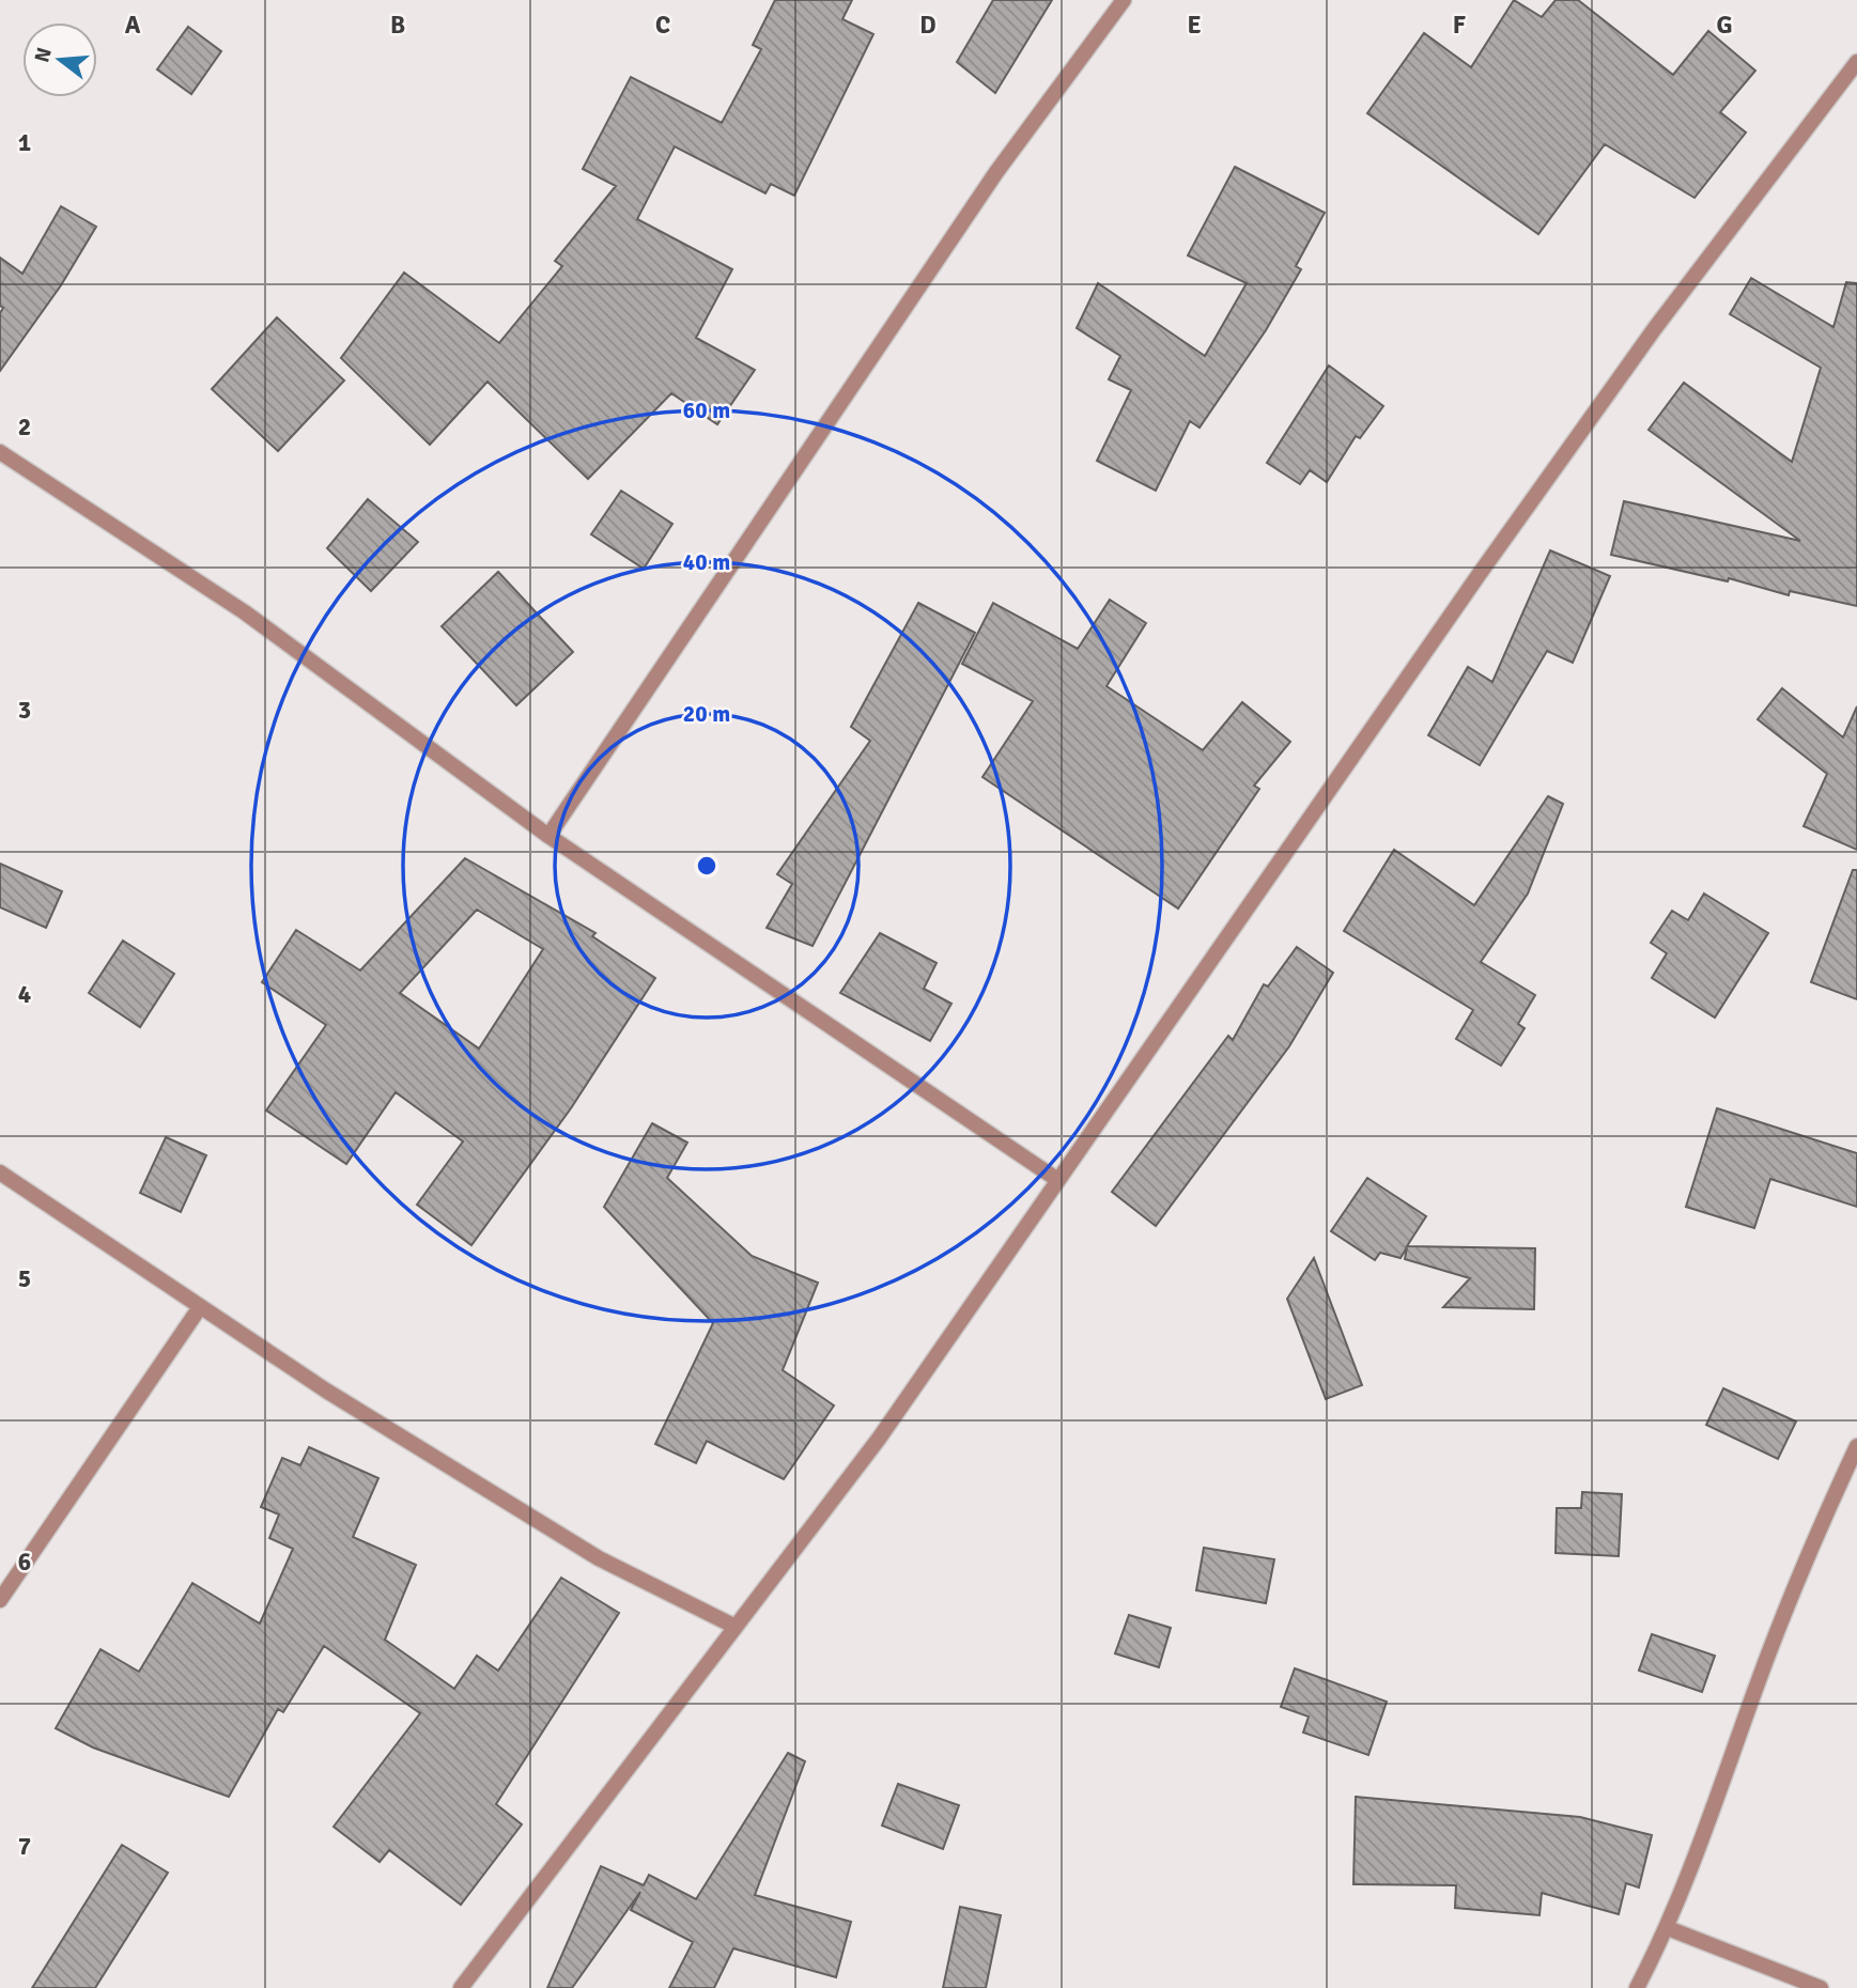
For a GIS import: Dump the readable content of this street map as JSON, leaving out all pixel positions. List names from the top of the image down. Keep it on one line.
{"north":"left","grid":{"columns":["A","B","C","D","E","F","G"],"rows":["1","2","3","4","5","6","7"]},"rings":["60 m","40 m","20 m"]}
